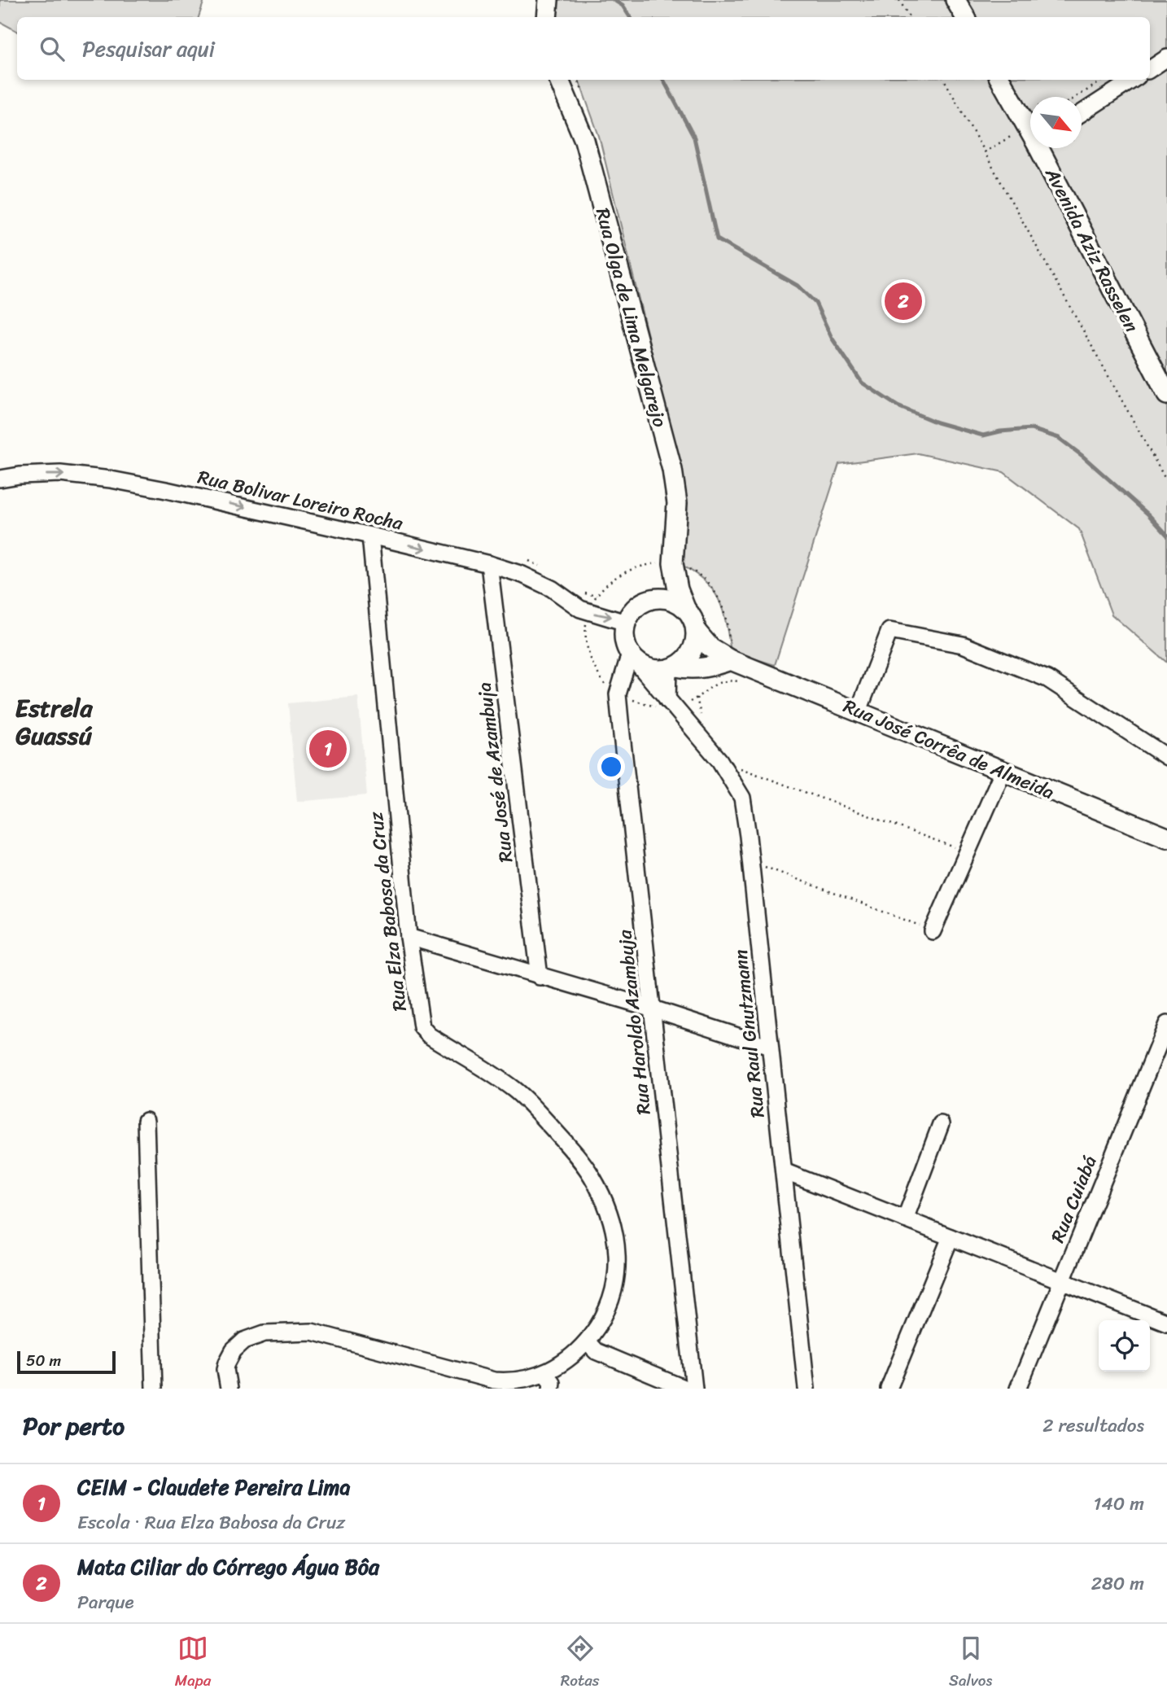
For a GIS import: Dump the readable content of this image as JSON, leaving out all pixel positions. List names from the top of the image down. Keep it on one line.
{"streets":{"street":["Avenida Aziz Rasselen","Rua Olga de Lima Melgarejo","Rua Bolivar Loreiro Rocha","Rua José Corrêa de Almeida","Rua José de Azambuja","Rua Elza Babosa da Cruz","Rua Haroldo Azambuja","Rua Raul Gnutzmann","Rua Cuiabá"]},"crossings":[["Rua Olga de Lima Melgarejo","Rua Bolivar Loreiro Rocha"],["Rua Olga de Lima Melgarejo","Rua José Corrêa de Almeida"],["Rua Olga de Lima Melgarejo","Rua Haroldo Azambuja"],["Rua Olga de Lima Melgarejo","Rua Raul Gnutzmann"],["Rua Bolivar Loreiro Rocha","Rua José Corrêa de Almeida"],["Rua Bolivar Loreiro Rocha","Rua José de Azambuja"],["Rua Bolivar Loreiro Rocha","Rua Elza Babosa da Cruz"],["Rua Bolivar Loreiro Rocha","Rua Haroldo Azambuja"],["Rua Bolivar Loreiro Rocha","Rua Raul Gnutzmann"],["Rua José Corrêa de Almeida","Rua Haroldo Azambuja"],["Rua José Corrêa de Almeida","Rua Raul Gnutzmann"],["Rua Haroldo Azambuja","Rua Raul Gnutzmann"]],"one_way":["Rua Bolivar Loreiro Rocha"],"districts":["Estrela Guassú"],"scale_bar":"50 m","north":"bottom right","page":{"search":"Pesquisar aqui","pins":["2","1"],"scale":"50 m","heading":["Por perto","2 resultados"],"list":[{"mark":"1","name":"CEIM - Claudete Pereira Lima","note":"Escola · Rua Elza Babosa da Cruz","value":"140 m"},{"mark":"2","name":"Mata Ciliar do Córrego Água Bôa","note":"Parque","value":"280 m"}],"nav":["Mapa","Rotas","Salvos"]}}
